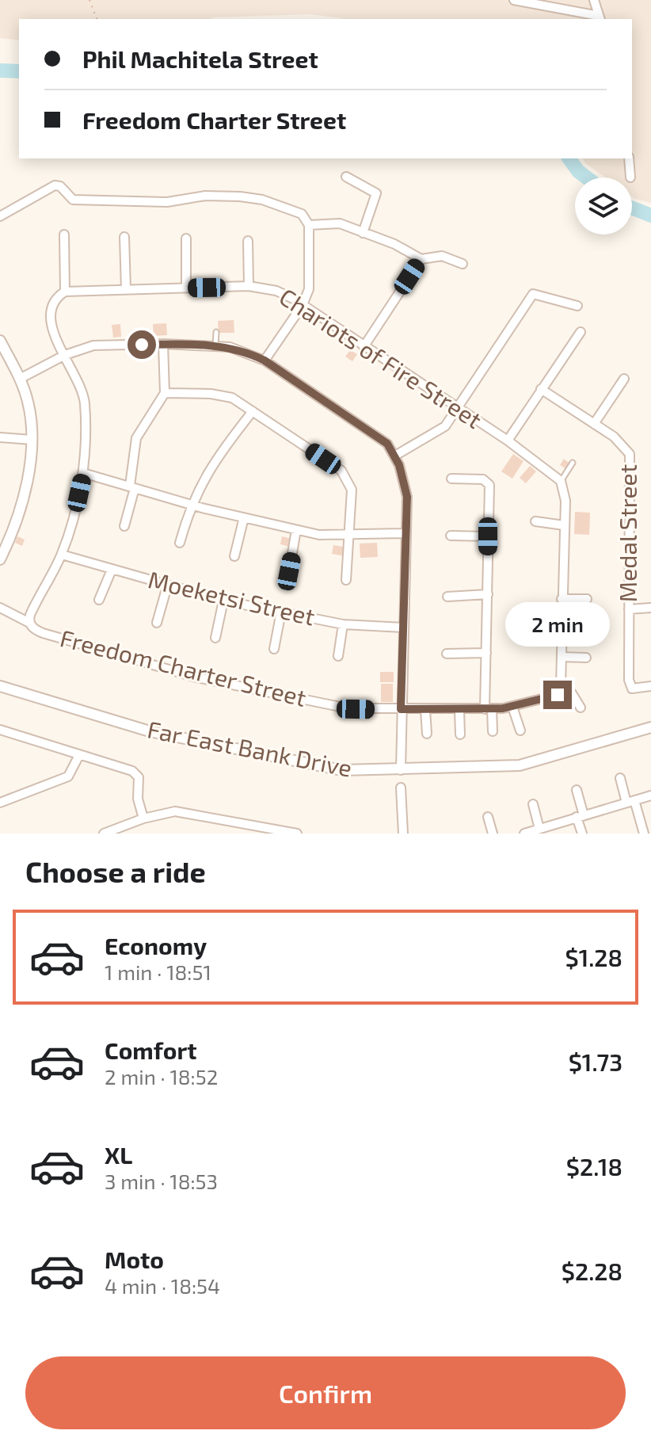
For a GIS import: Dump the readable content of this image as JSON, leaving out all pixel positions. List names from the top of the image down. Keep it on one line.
{"streets":{"street":["Chariots of Fire Street","Medal Street","Moeketsi Street","Freedom Charter Street","Far East Bank Drive"]},"crossings":[["Moeketsi Street","Freedom Charter Street"]],"page":{"banner":["Phil Machitela Street","Freedom Charter Street"],"bubble":"2 min","heading":"Choose a ride","list":[{"name":"Economy","note":"1 min · 18:51","value":"$1.28"},{"name":"Comfort","note":"2 min · 18:52","value":"$1.73"},{"name":"XL","note":"3 min · 18:53","value":"$2.18"},{"name":"Moto","note":"4 min · 18:54","value":"$2.28"}],"buttons":"Confirm"}}
